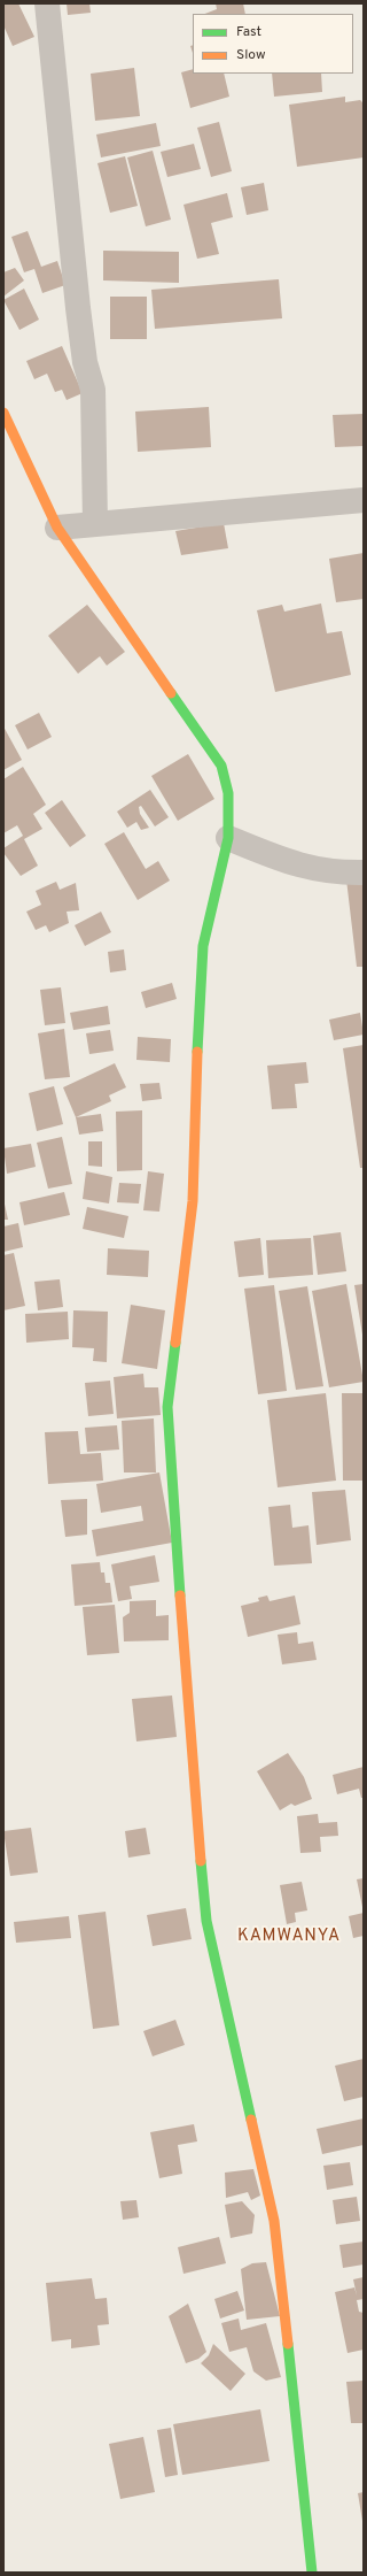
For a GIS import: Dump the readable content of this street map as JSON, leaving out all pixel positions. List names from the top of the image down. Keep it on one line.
{"districts":["KAMWANYA"],"legend":["Fast","Slow"]}
